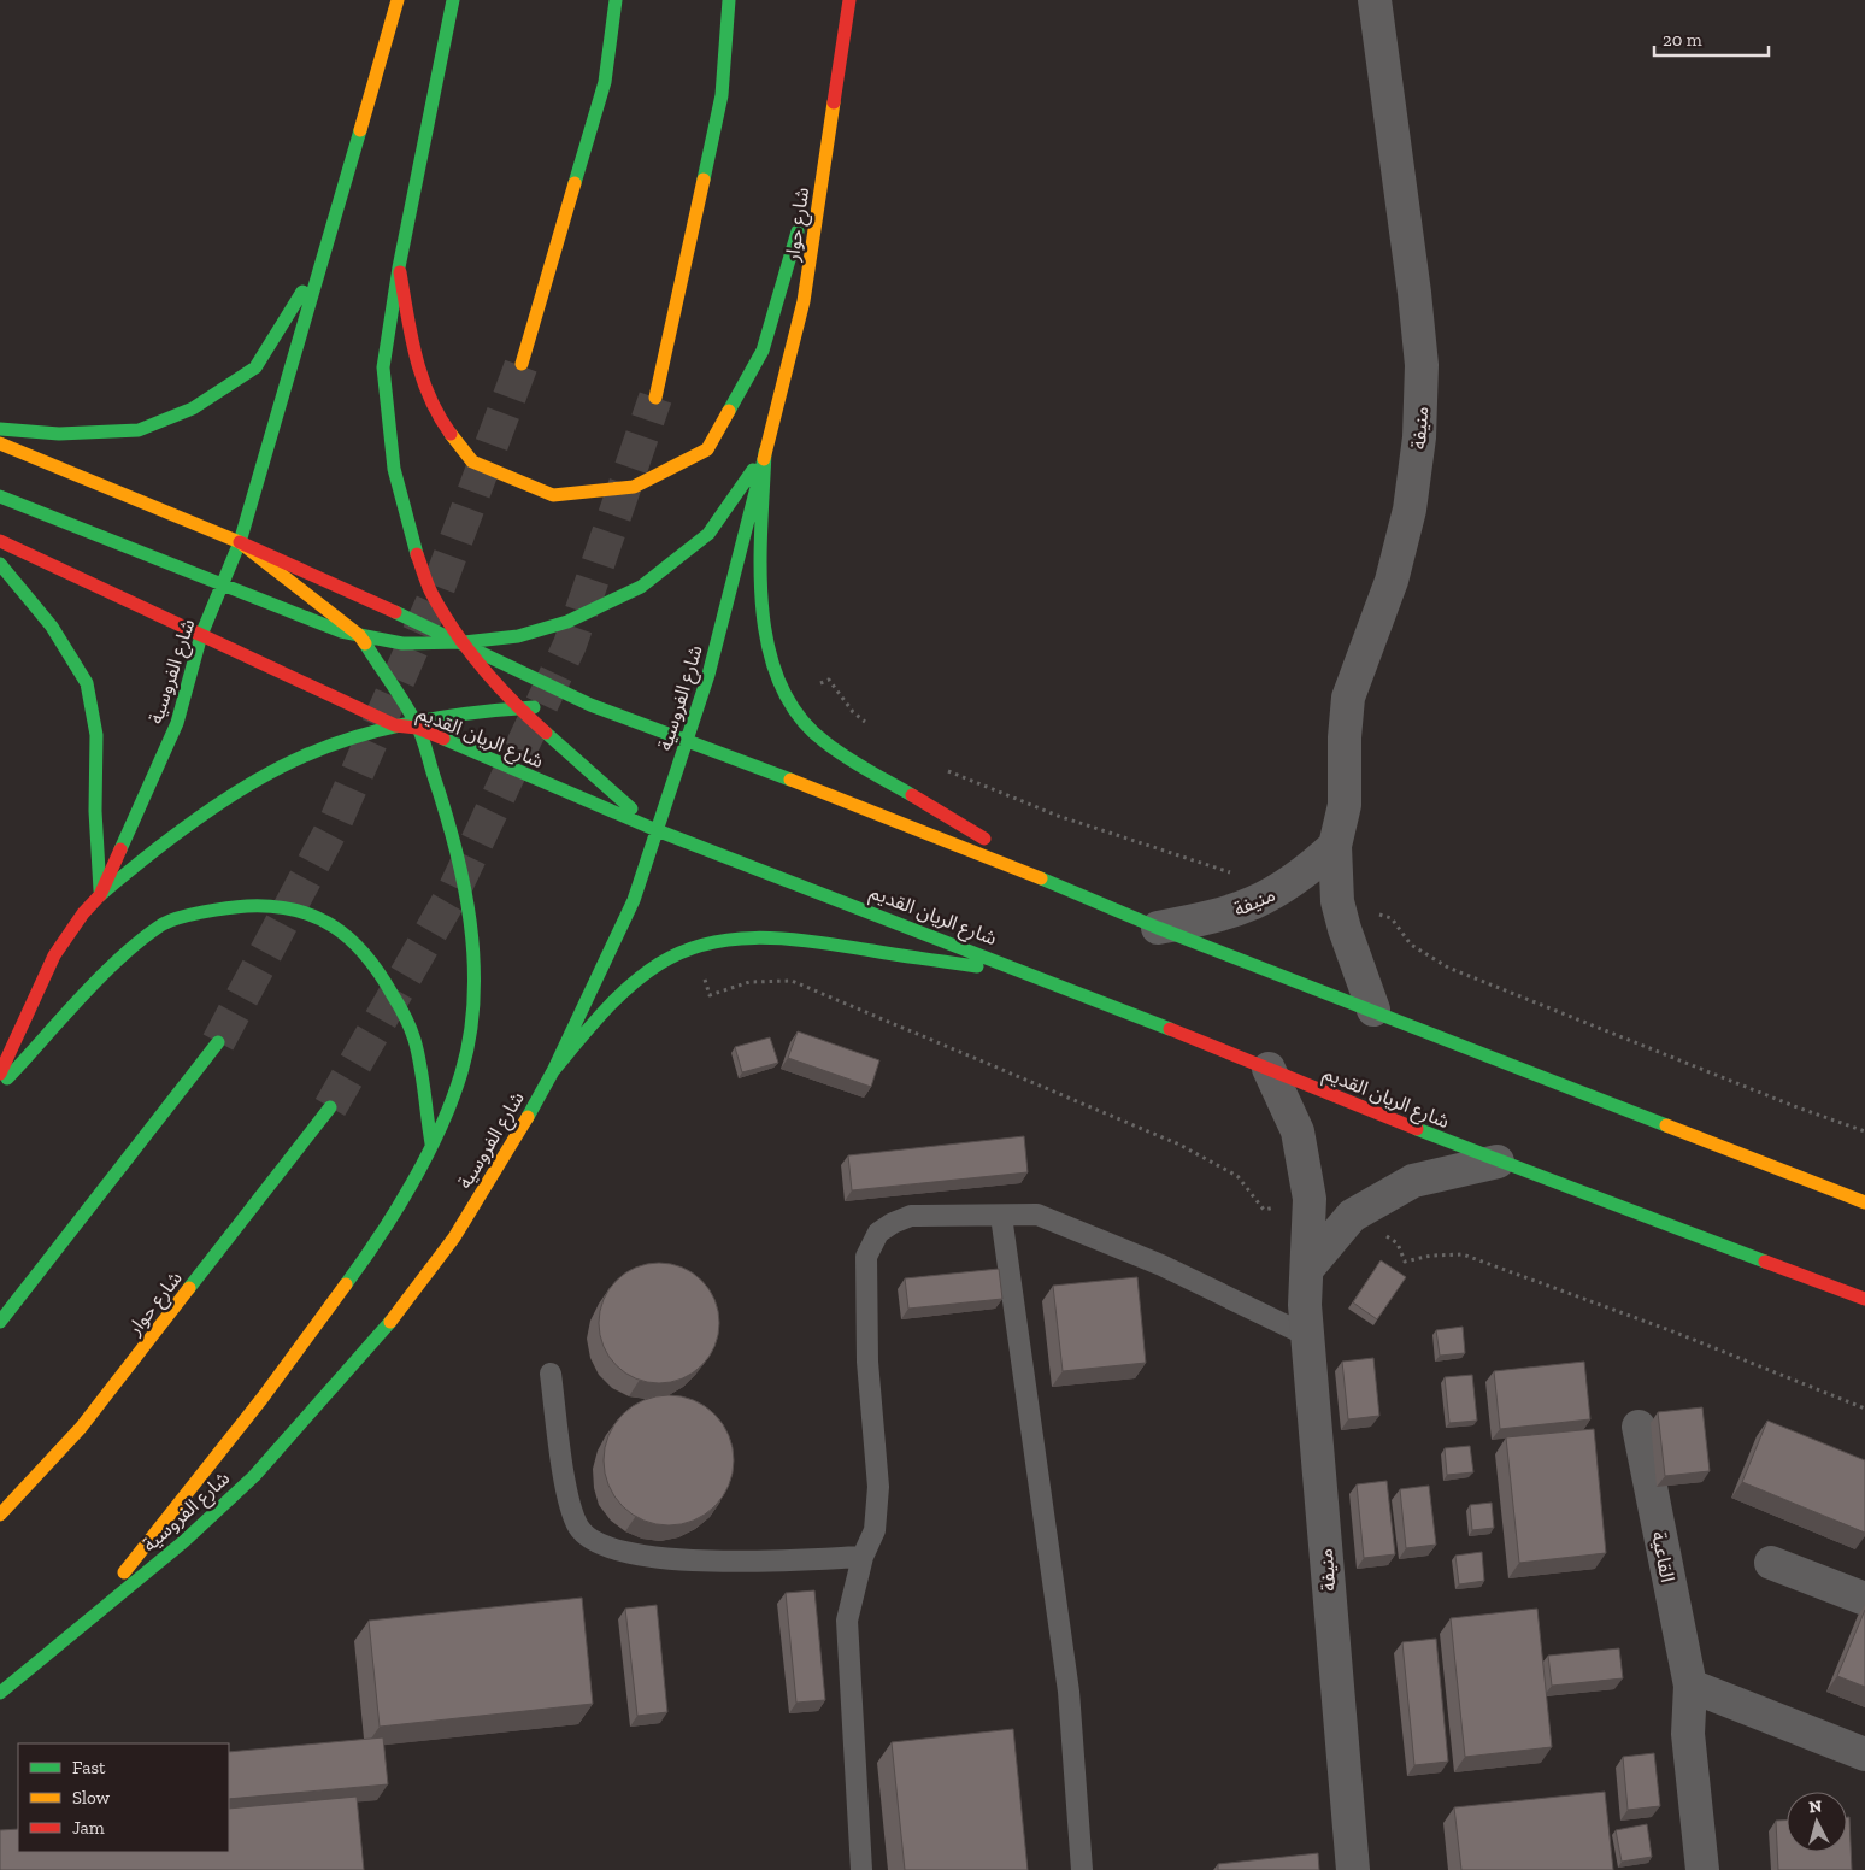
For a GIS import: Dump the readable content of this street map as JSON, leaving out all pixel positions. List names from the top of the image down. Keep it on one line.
{"streets":{"main road":["شارع حوار","شارع الفروسية","شارع الريان القديم"],"street":["منيفة","القاعية"]},"crossings":[["شارع حوار","شارع الفروسية"],["منيفة","شارع الريان القديم"],["شارع الفروسية","شارع الريان القديم"]],"legend":["Fast","Slow","Jam"],"scale_bar":"20 m","north":"top"}
